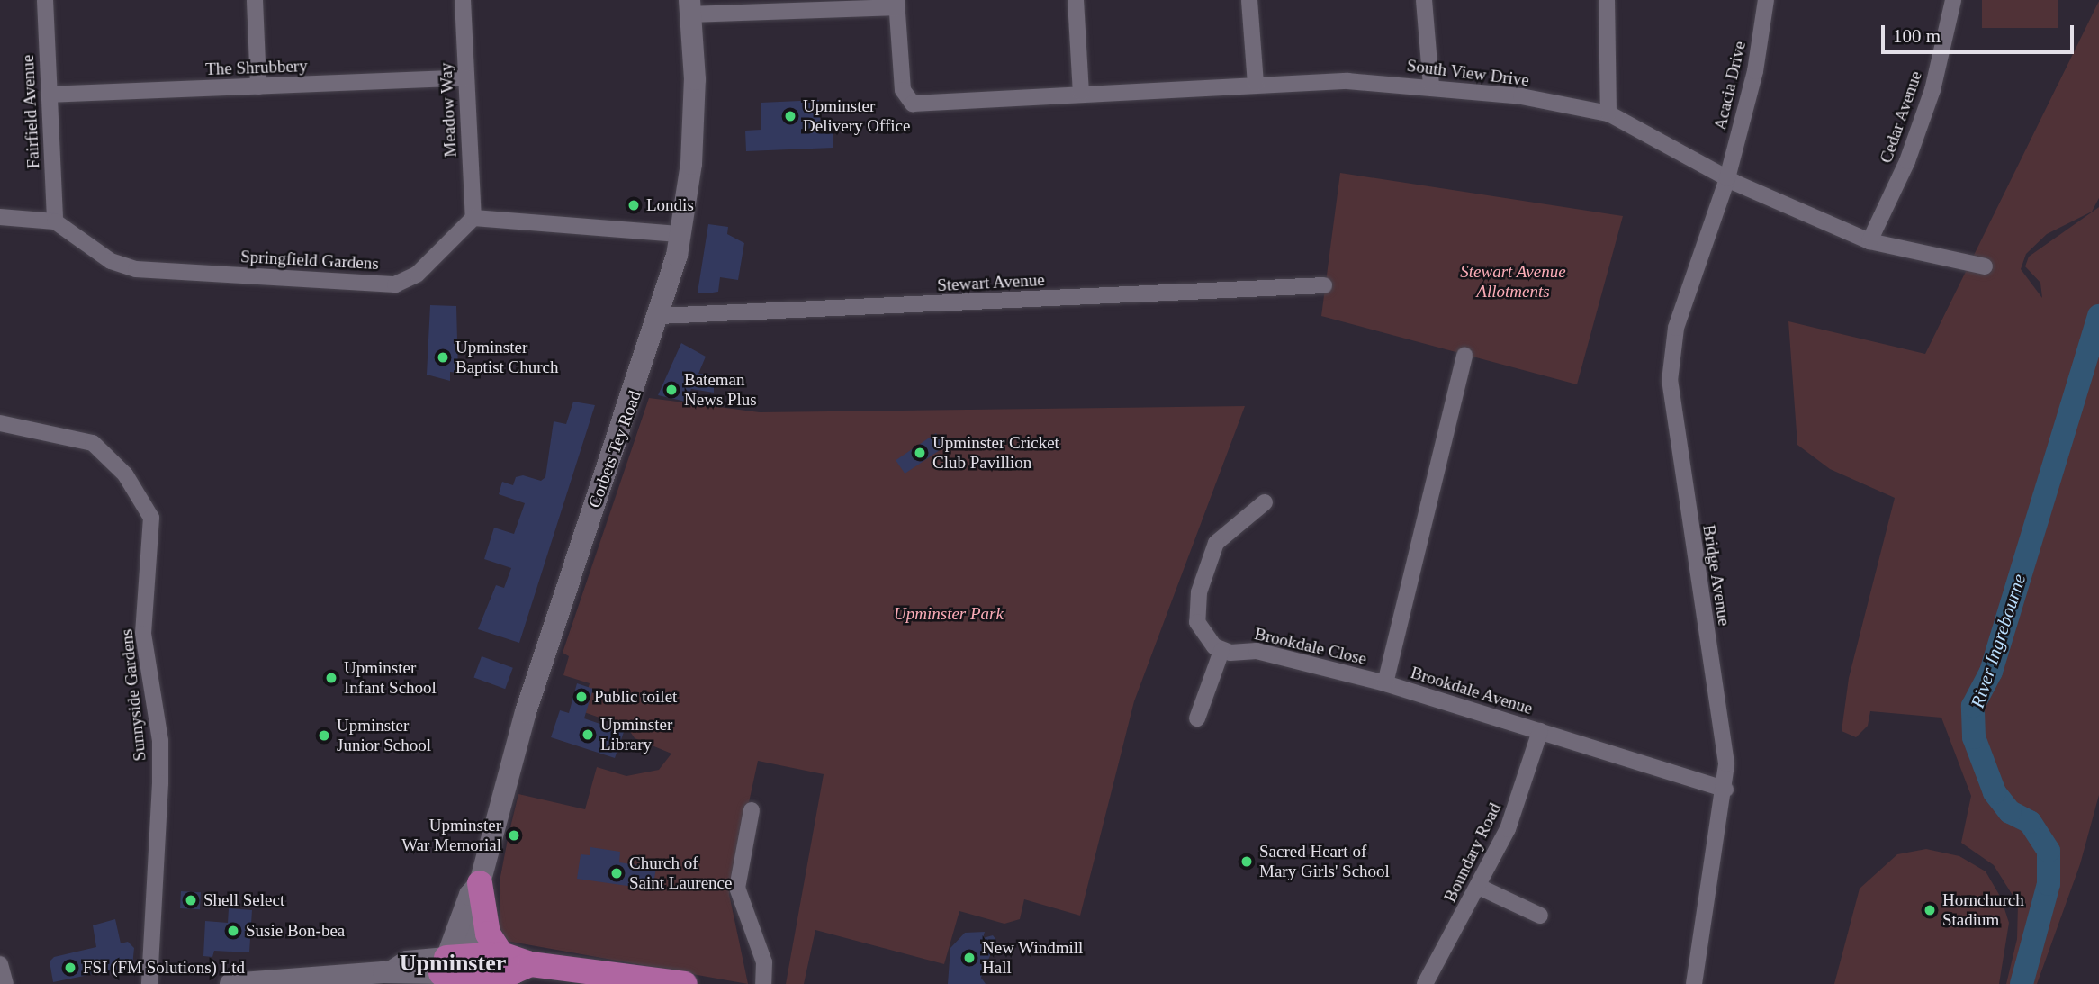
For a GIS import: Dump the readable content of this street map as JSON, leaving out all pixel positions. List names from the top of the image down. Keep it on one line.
{"streets":{"main road":["Corbets Tey Road"],"street":["The Shrubbery","South View Drive","Acacia Drive","Meadow Way","Fairfield Avenue","Cedar Avenue","Springfield Gardens","Stewart Avenue","Bridge Avenue","Brookdale Close","Brookdale Avenue","Sunnyside Gardens","Boundary Road"]},"crossings":[["The Shrubbery","Meadow Way"],["The Shrubbery","Fairfield Avenue"],["South View Drive","Acacia Drive"],["South View Drive","Cedar Avenue"],["South View Drive","Bridge Avenue"],["Acacia Drive","Bridge Avenue"],["Meadow Way","Springfield Gardens"],["Fairfield Avenue","Springfield Gardens"],["Stewart Avenue","Corbets Tey Road"],["Bridge Avenue","Brookdale Avenue"],["Brookdale Close","Brookdale Avenue"],["Brookdale Avenue","Boundary Road"]],"districts":["Upminster"],"water":["River Ingrebourne"],"parks":["Stewart Avenue Allotments","Upminster Park"],"places":["Upminster Delivery Office","Londis","Upminster Baptist Church","Bateman News Plus","Upminster Cricket Club Pavillion","Upminster Infant School","Public toilet","Upminster Library","Upminster Junior School","Upminster War Memorial","Sacred Heart of Mary Girls' School","Church of Saint Laurence","Shell Select","Hornchurch Stadium","Susie Bon-bea","New Windmill Hall","FSI (FM Solutions) Ltd"],"scale_bar":"100 m"}
